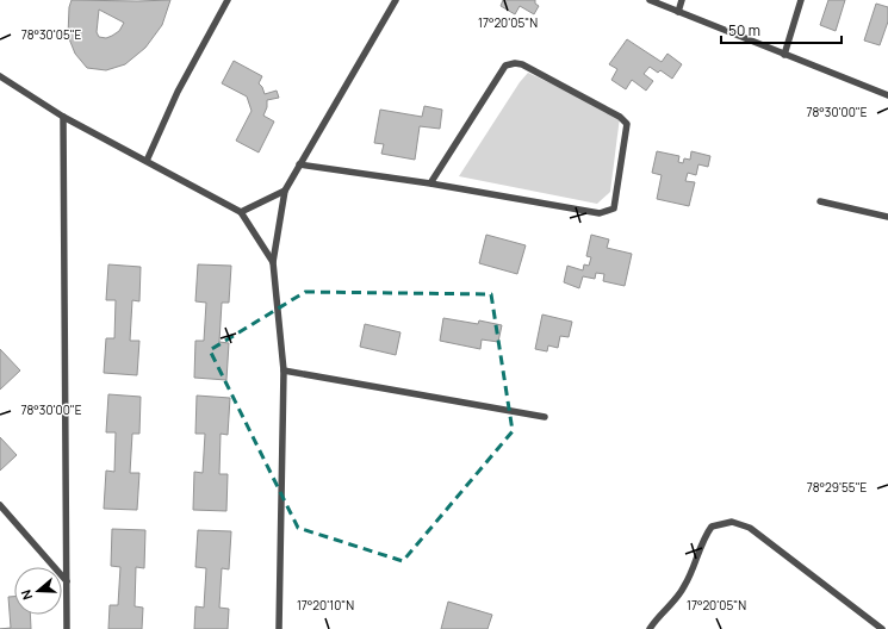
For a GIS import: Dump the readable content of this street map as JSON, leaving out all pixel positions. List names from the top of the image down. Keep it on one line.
{"scale_bar":"50 m","north":"left","coordinates":["17°20'05\"N","78°30'05\"E","78°30'00\"E","78°29'55\"E","17°20'10\"N"]}
